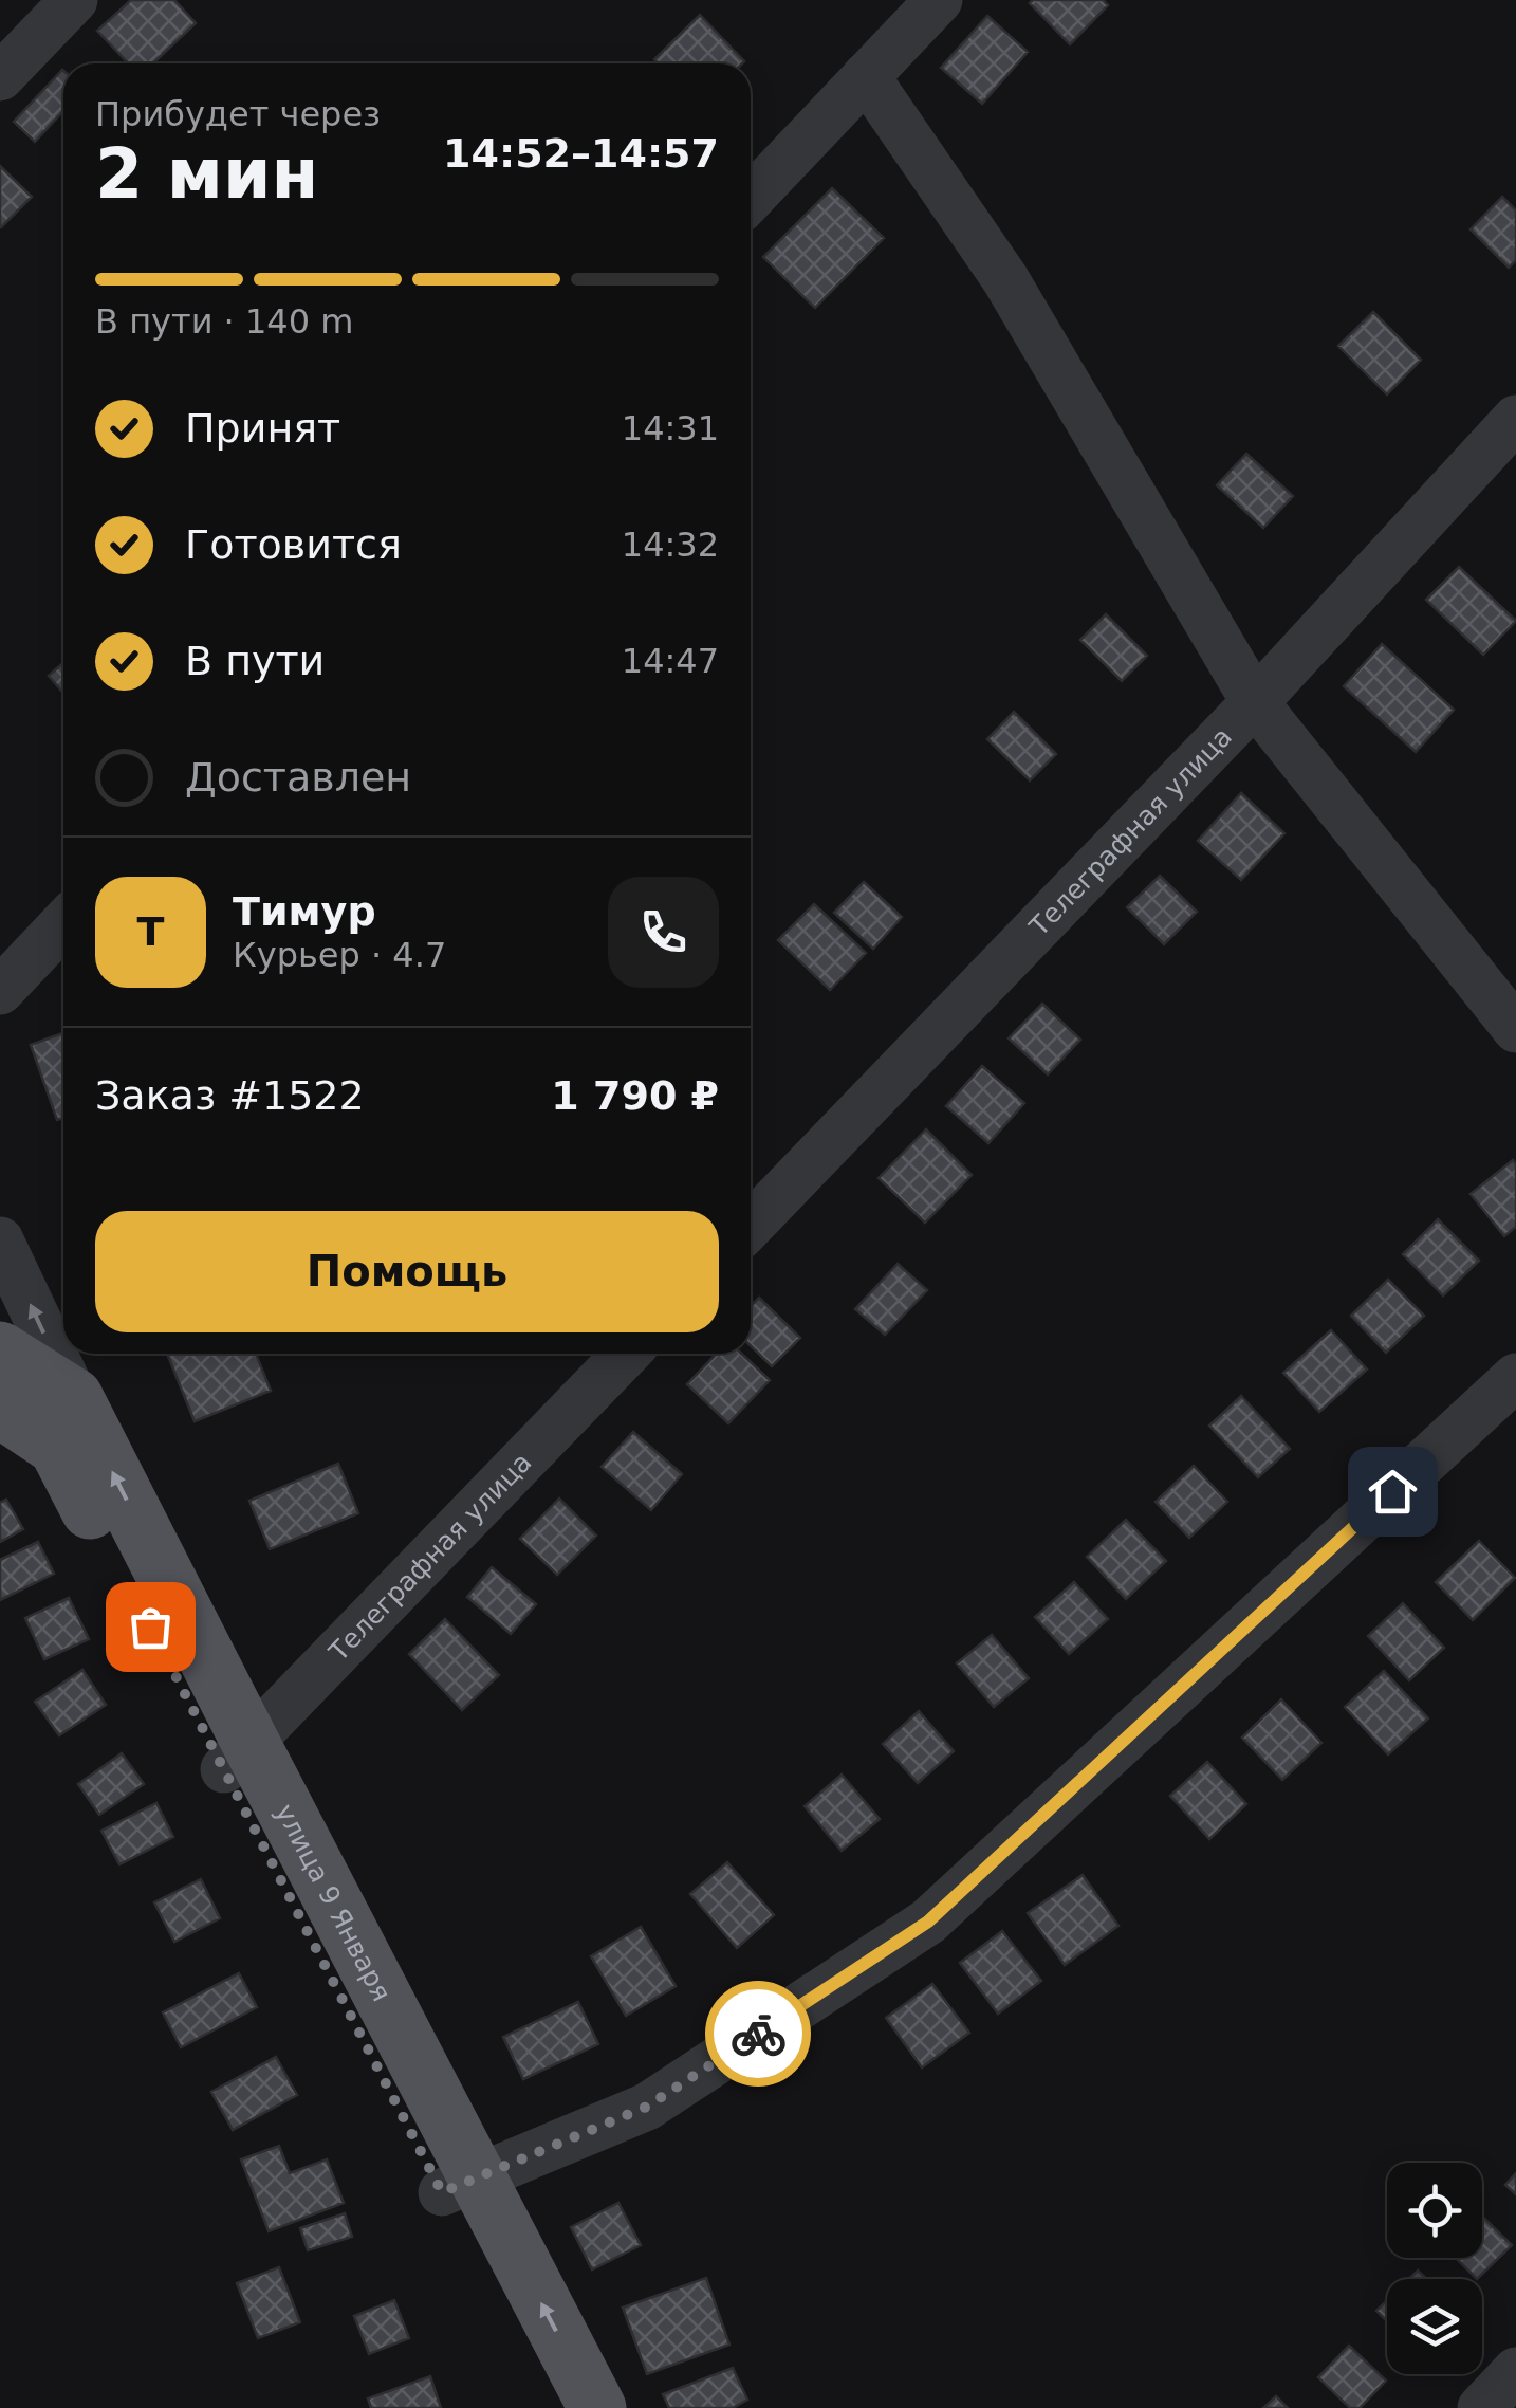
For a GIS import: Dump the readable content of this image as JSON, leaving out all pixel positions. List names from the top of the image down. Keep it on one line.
{"streets":{"main road":["улица 9 Января"],"street":["Телеграфная улица"]},"crossings":[["Телеграфная улица","улица 9 Января"]],"page":{"heading":["2 мин","Прибудет через","14:52–14:57"],"panel":["Тимур","Курьер · 4.7","Заказ #1522","1 790 ₽"],"bar":"В пути · 140 m","list":[["Принят","14:31"],["Готовится","14:32"],["В пути","14:47"],"Доставлен"],"round":"Т","buttons":"Помощь"}}
